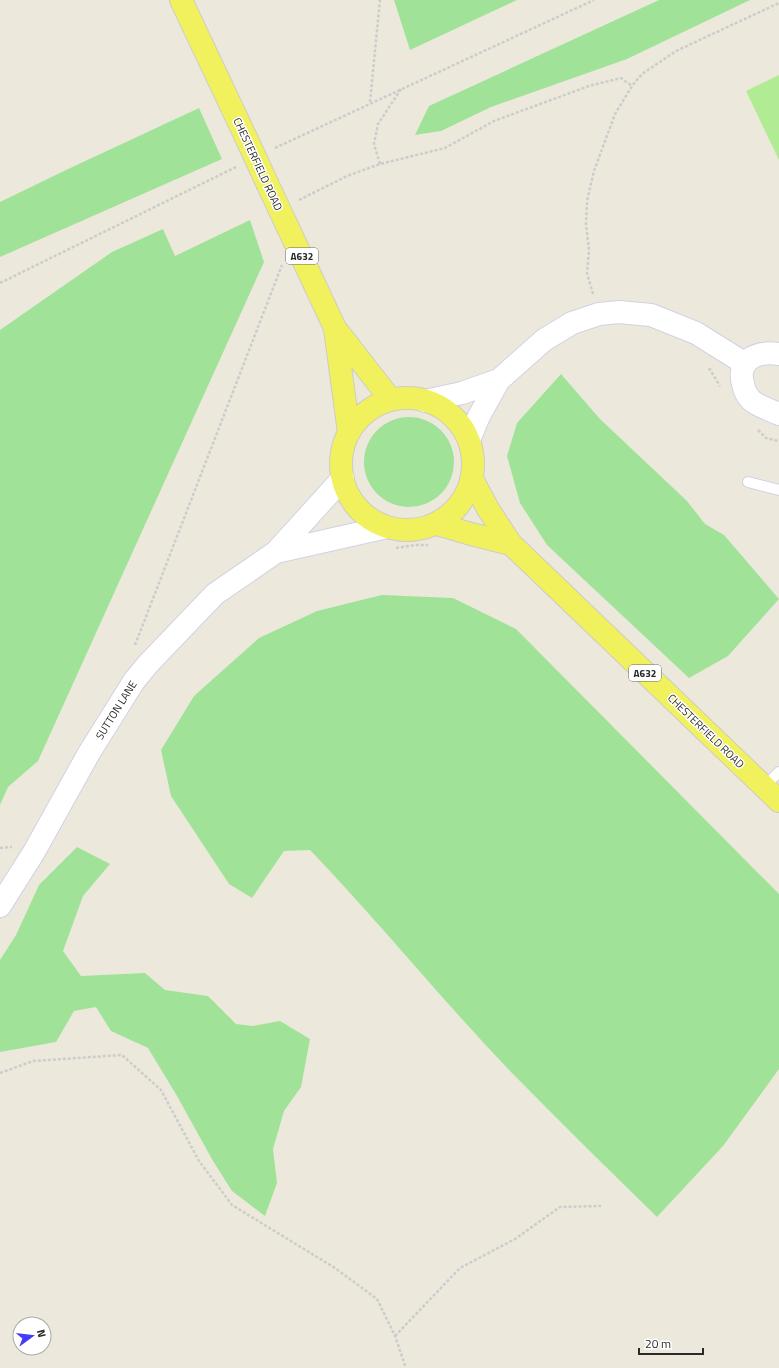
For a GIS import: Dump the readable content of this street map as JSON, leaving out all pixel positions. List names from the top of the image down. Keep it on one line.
{"streets":{"main road":["CHESTERFIELD ROAD","A632"],"street":["SUTTON LANE"]},"crossings":[["CHESTERFIELD ROAD","SUTTON LANE"]],"scale_bar":"20 m","north":"right"}
